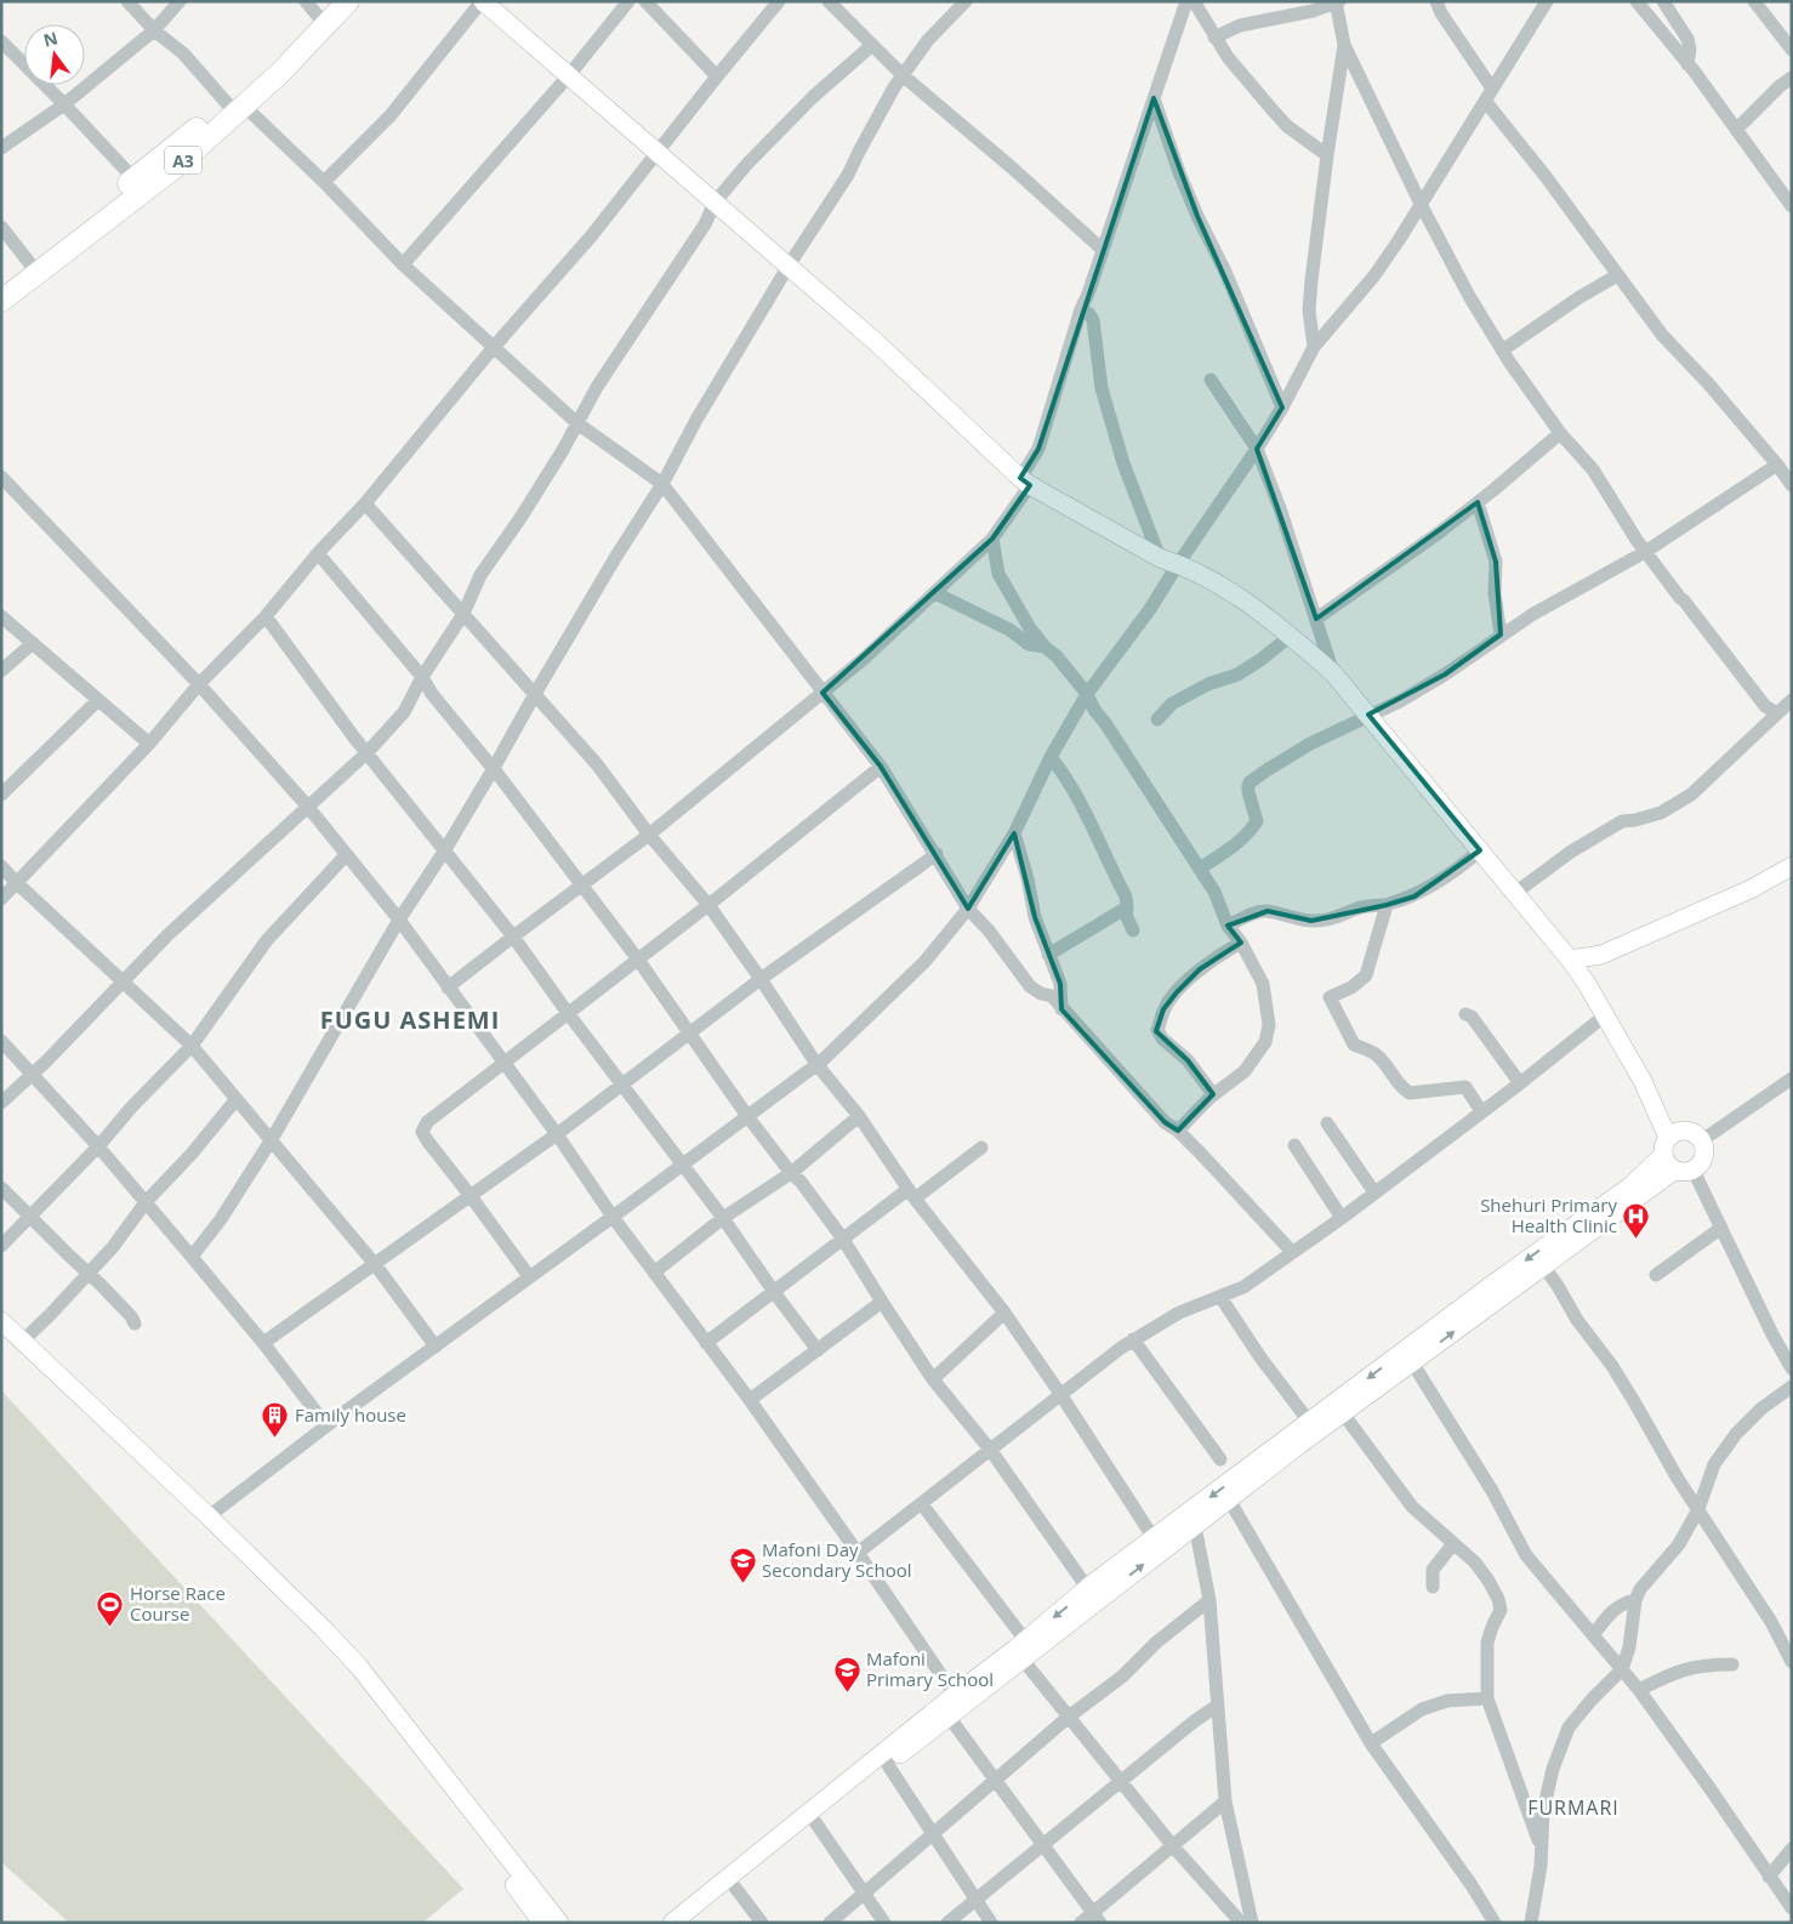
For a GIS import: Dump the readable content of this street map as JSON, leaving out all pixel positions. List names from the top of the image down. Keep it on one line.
{"streets":{"highway":["A3"]},"districts":["FUGU ASHEMI","FURMARI"],"places":{"hospital":["Shehuri Primary Health Clinic"],"building":["Family house"],"school or university":["Mafoni Day Secondary School","Mafoni Primary School"],"sports":["Horse Race Course"]},"north":"top"}
